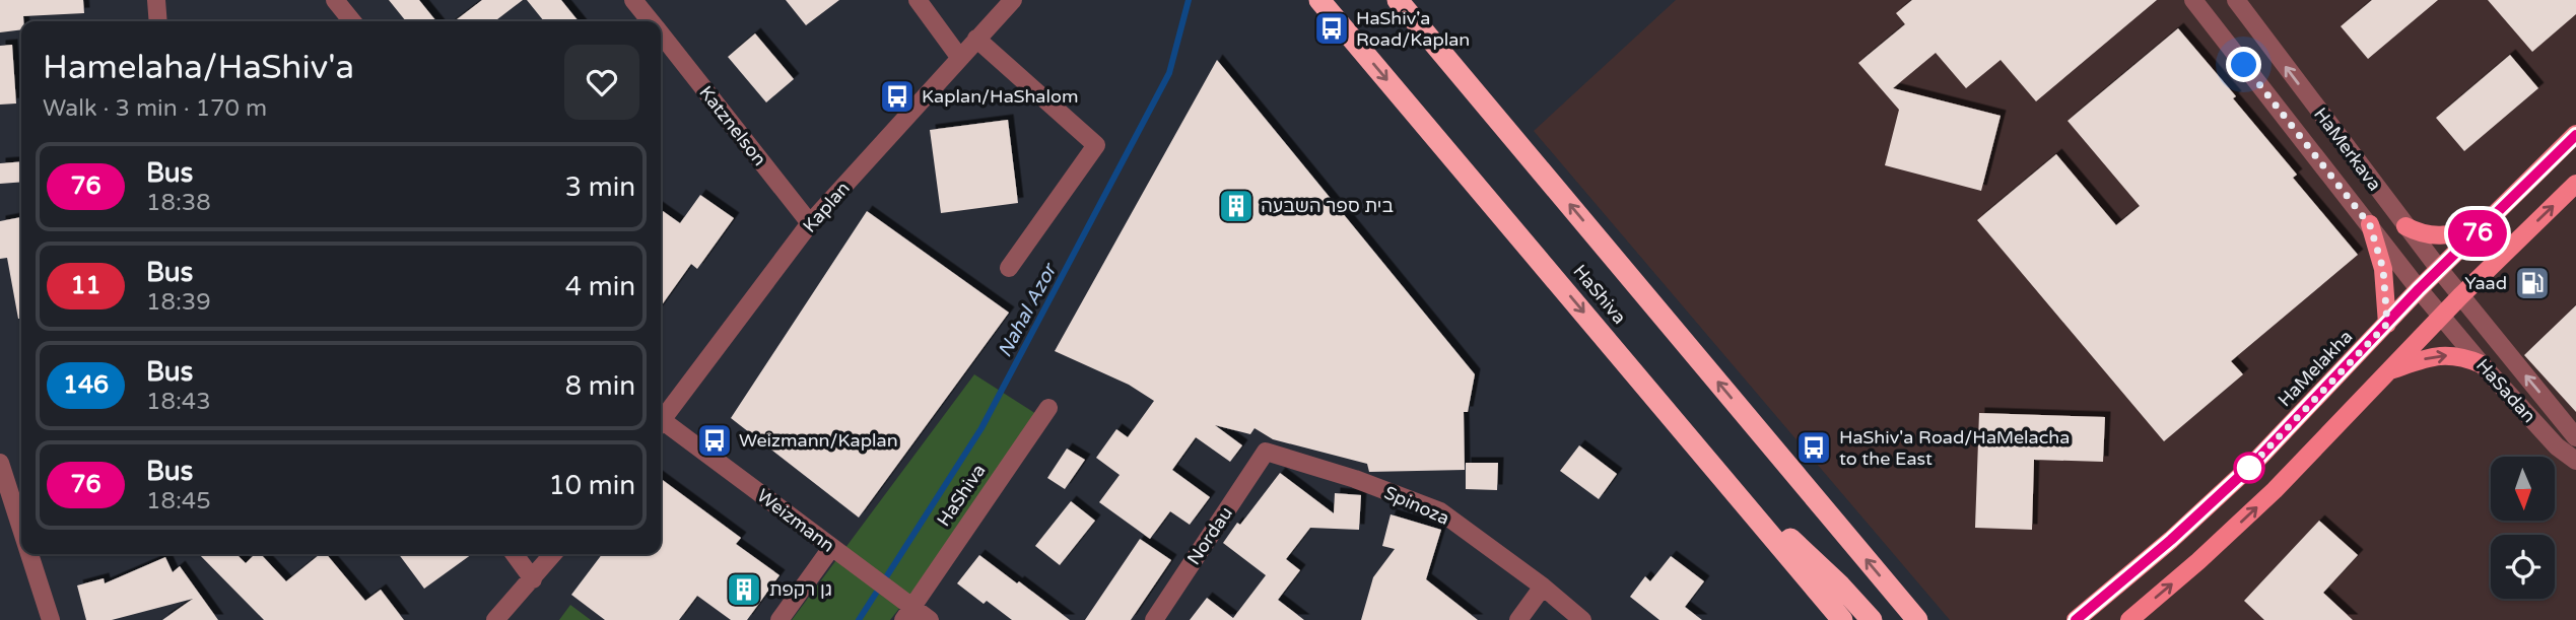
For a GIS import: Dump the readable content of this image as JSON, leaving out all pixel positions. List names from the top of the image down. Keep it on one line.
{"streets":{"highway":["HaShiva"],"main road":["HaMelakha"],"street":["Katznelson","HaMerkava","Kaplan","HaSadan","Spinoza","Weizmann","Nordau"]},"crossings":[["Katznelson","Kaplan"],["HaMerkava","HaMelakha"],["HaMerkava","HaSadan"],["HaShiva","Weizmann"],["Spinoza","Nordau"]],"water":["Nahal Azor"],"places":{"bus stop":["HaShiv'a Road/Kaplan","Kaplan/HaShalom","Weizmann/Kaplan","HaShiv'a Road/HaMelacha to the East"],"building":["בית ספר השבעה","גן רקפת"],"fuel station":["Yaad"]},"lines":["bus line 76"],"north":"bottom","page":{"on_map":"76","heading":["Hamelaha/HaShiv'a","Walk · 3 min · 170 m"],"list":[{"mark":"76","name":"Bus","note":"18:38","value":"3 min"},{"mark":"11","name":"Bus","note":"18:39","value":"4 min"},{"mark":"146","name":"Bus","note":"18:43","value":"8 min"},{"mark":"76","name":"Bus","note":"18:45","value":"10 min"}]}}
